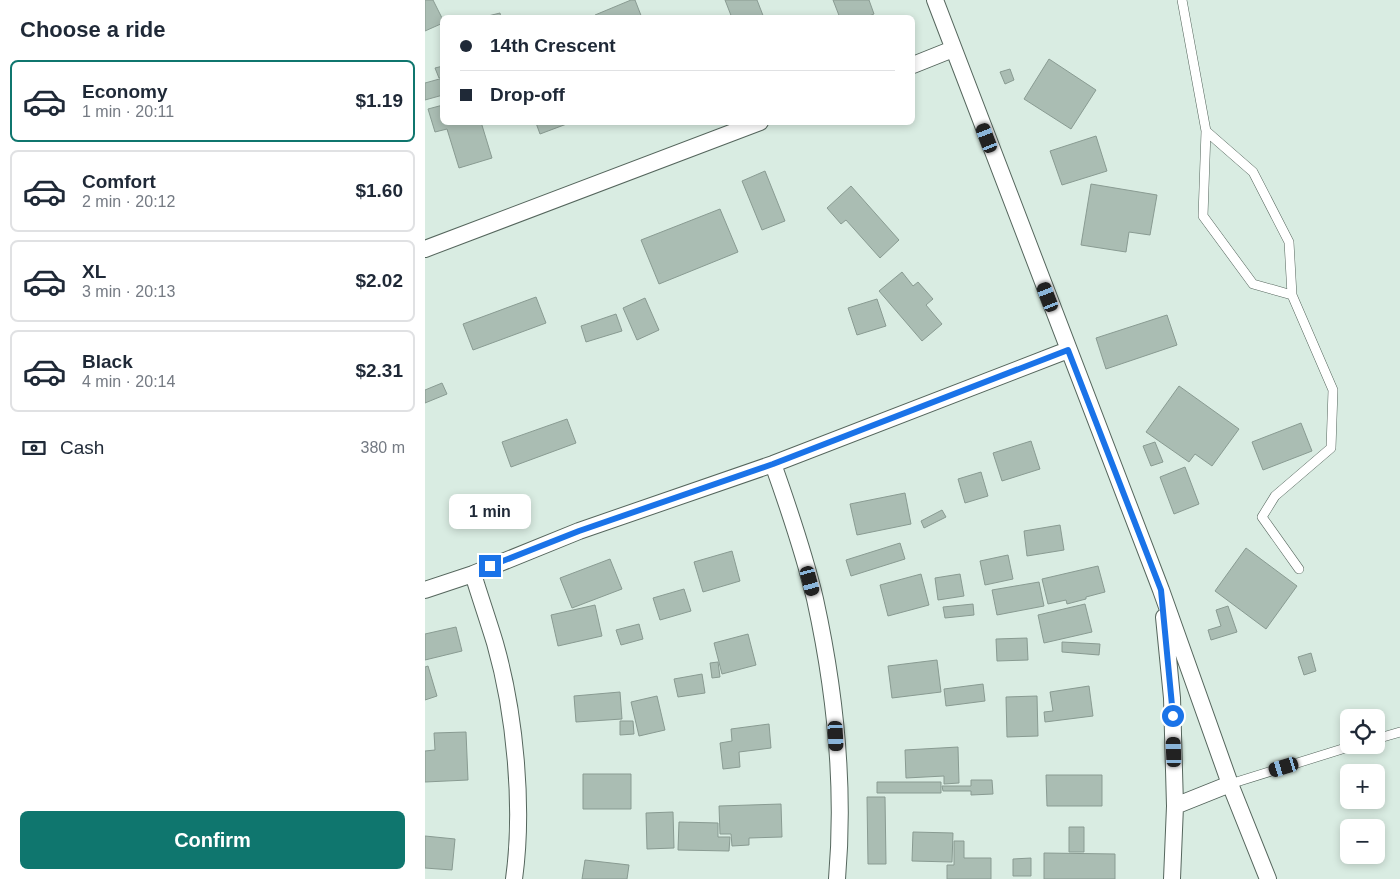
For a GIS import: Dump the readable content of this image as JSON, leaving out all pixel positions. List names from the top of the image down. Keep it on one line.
{"page":{"heading":"Choose a ride","banner":["14th Crescent","Drop-off"],"list":[{"name":"Economy","note":"1 min · 20:11","value":"$1.19"},{"name":"Comfort","note":"2 min · 20:12","value":"$1.60"},{"name":"XL","note":"3 min · 20:13","value":"$2.02"},{"name":"Black","note":"4 min · 20:14","value":"$2.31"}],"pay":["Cash","380 m"],"bubble":"1 min","map_buttons":["+","−"],"buttons":"Confirm"}}
